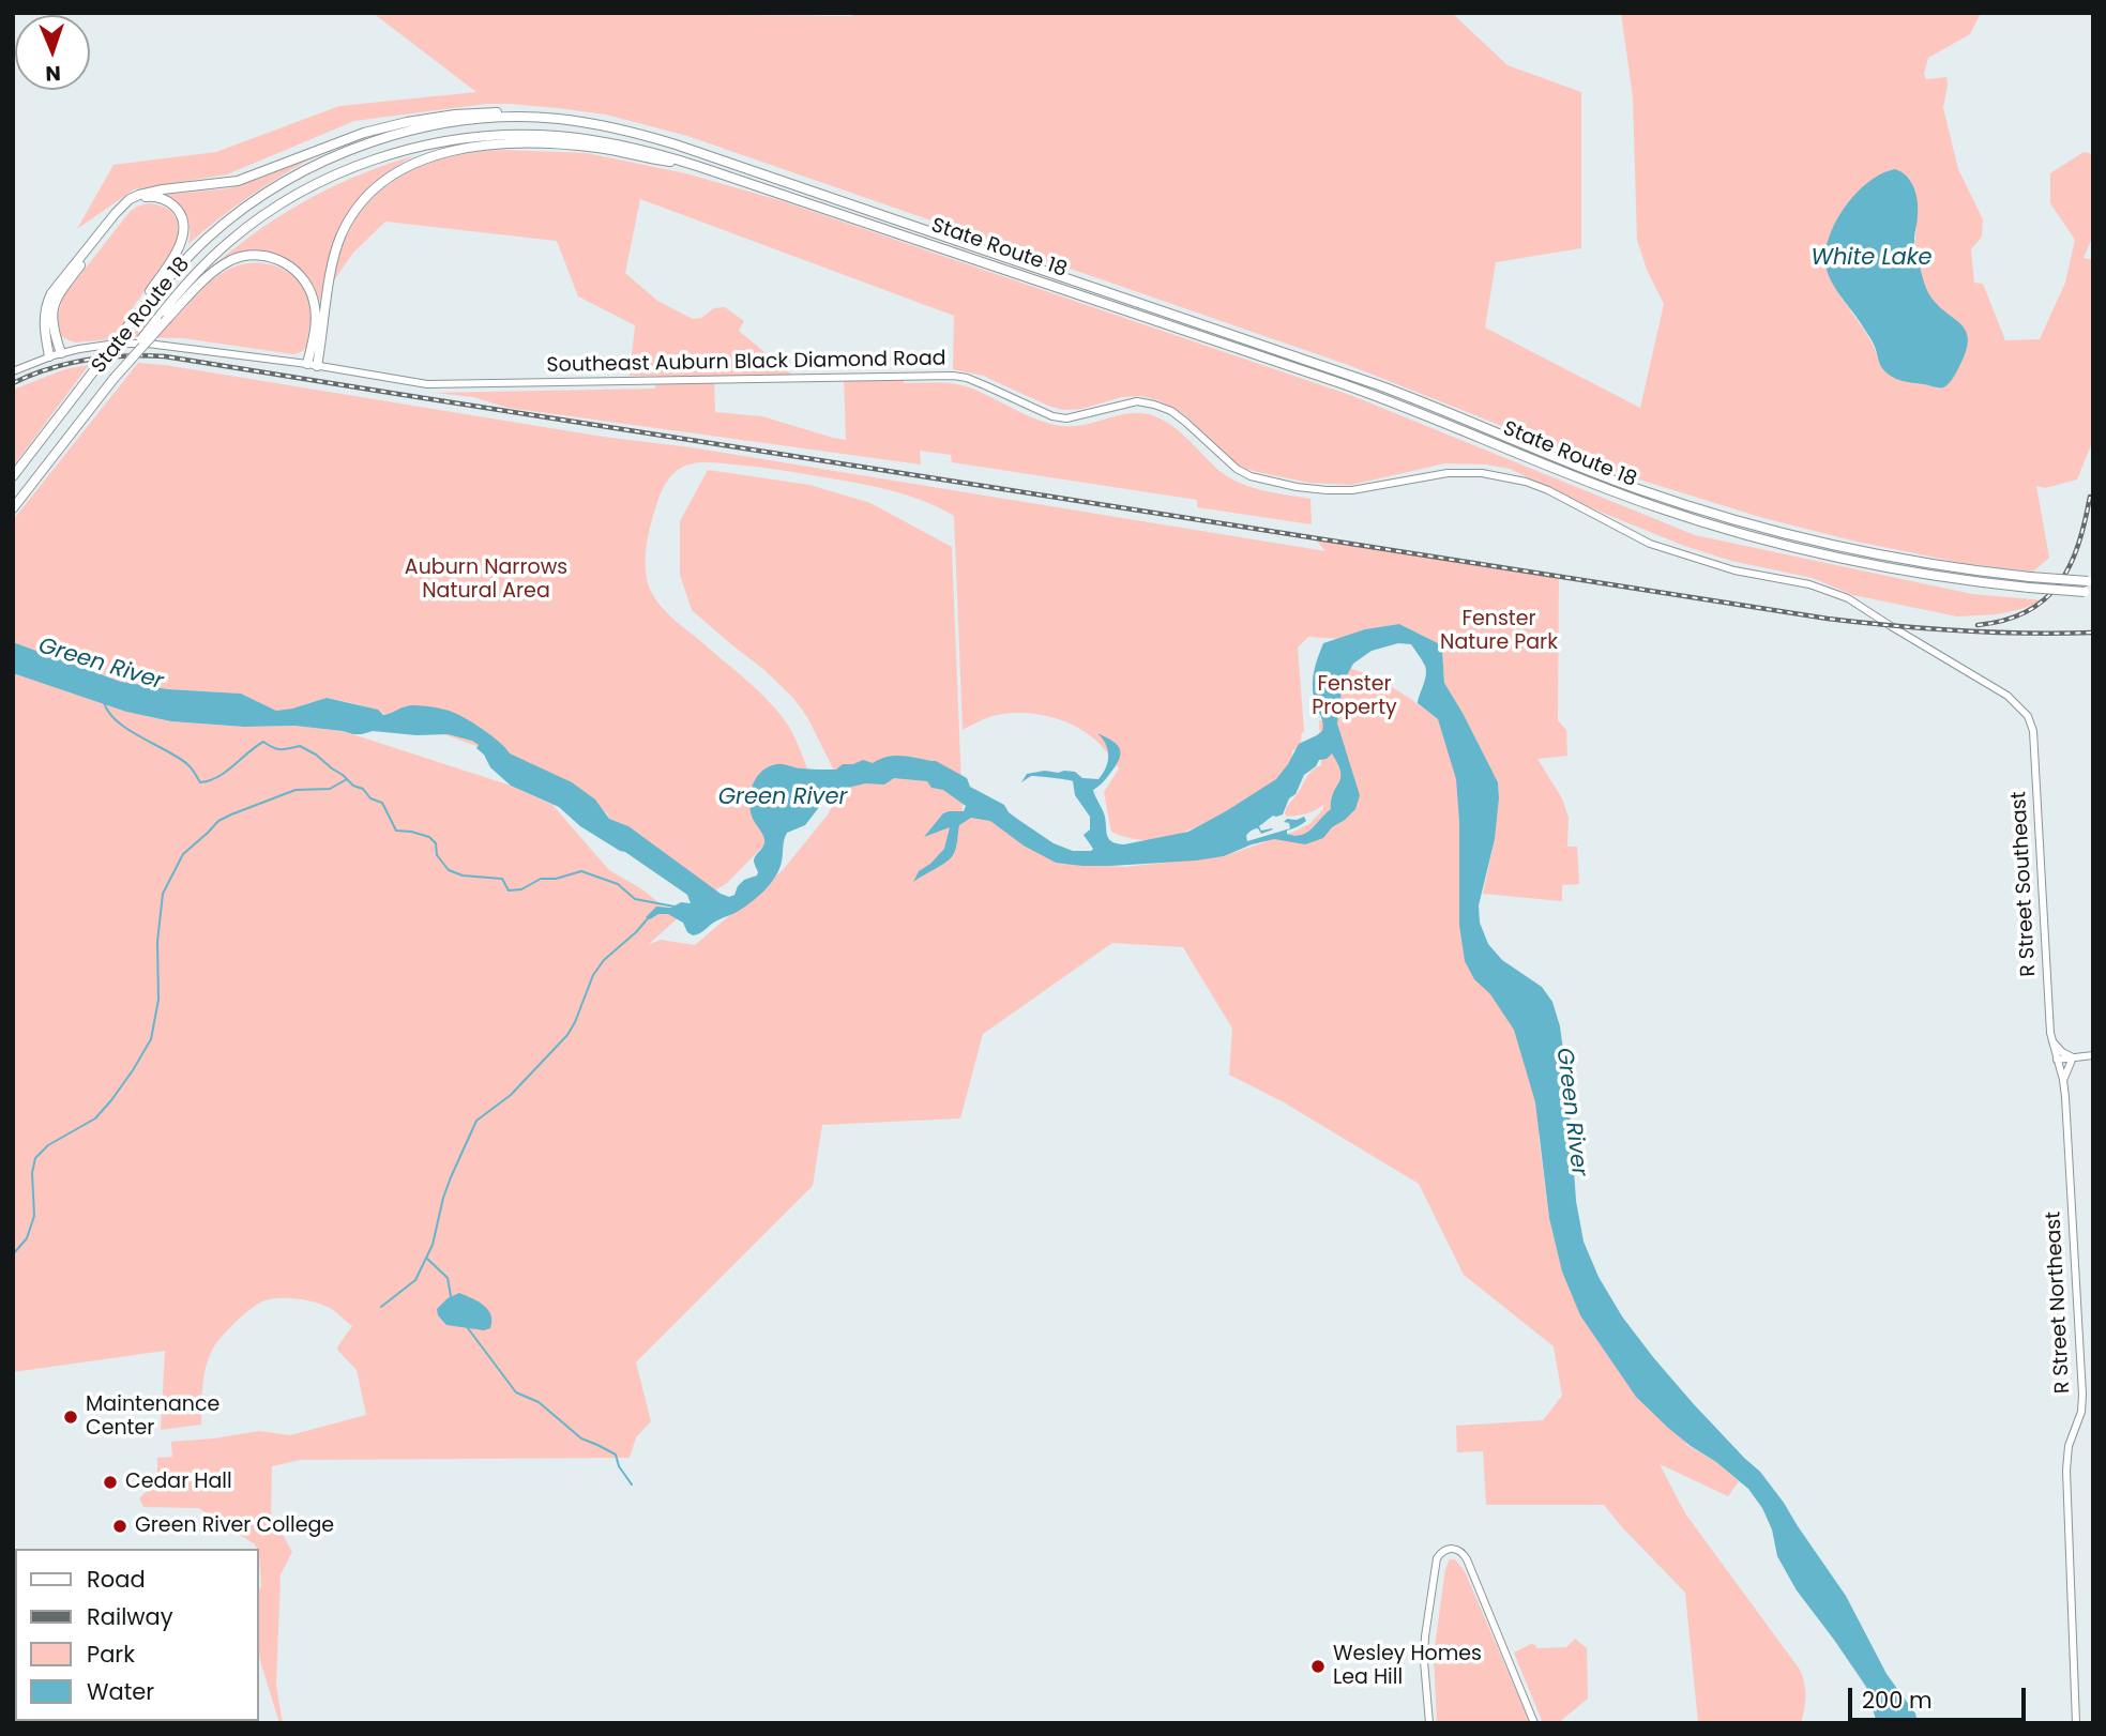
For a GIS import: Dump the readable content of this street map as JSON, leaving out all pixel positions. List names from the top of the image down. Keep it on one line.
{"streets":{"highway":["State Route 18"],"main road":["Southeast Auburn Black Diamond Road","R Street Southeast","R Street Northeast"]},"crossings":[["Southeast Auburn Black Diamond Road","R Street Southeast"],["R Street Southeast","R Street Northeast"]],"water":["White Lake","Green River"],"parks":["Auburn Narrows Natural Area","Fenster Nature Park","Fenster Property"],"places":["Maintenance Center","Cedar Hall","Green River College","Wesley Homes Lea Hill"],"legend":["Road","Railway","Park","Water"],"scale_bar":"200 m","north":"bottom"}
